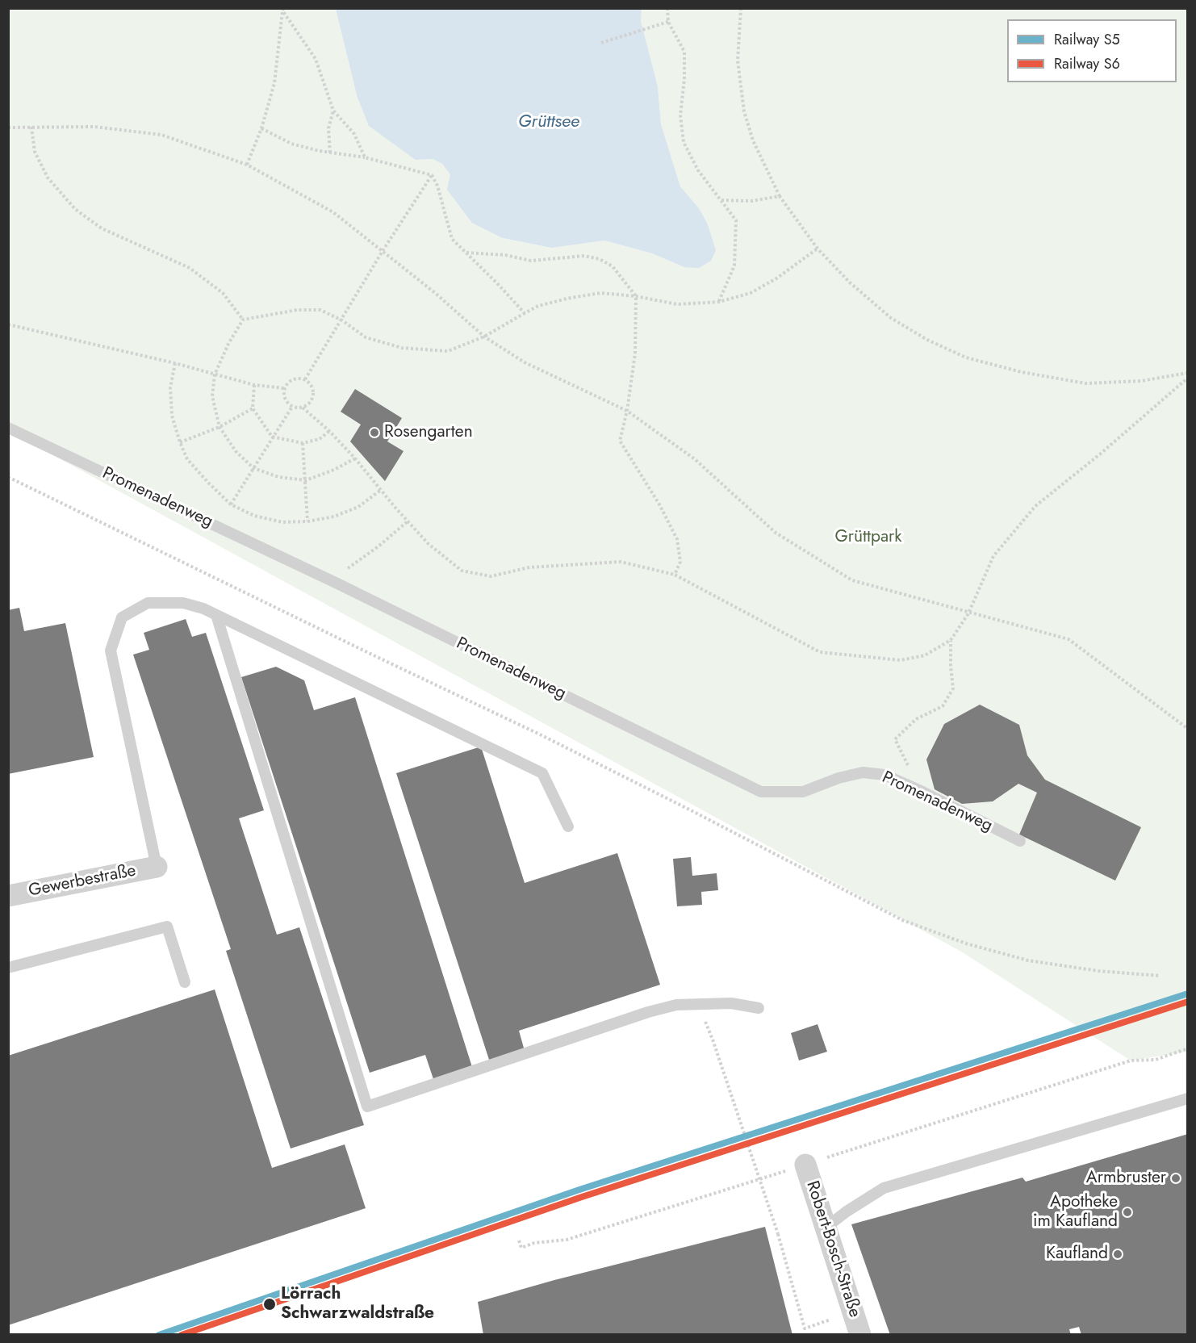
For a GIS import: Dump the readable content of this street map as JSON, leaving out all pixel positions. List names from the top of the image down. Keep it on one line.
{"streets":{"street":["Gewerbestraße","Robert-Bosch-Straße"],"lane":["Promenadenweg"]},"water":["Grüttsee"],"parks":["Grüttpark"],"places":["Rosengarten","Armbruster","Apotheke im Kaufland","Kaufland","Lörrach Schwarzwaldstraße"],"lines":["rail line S5","rail line S6"],"legend":["Railway S5","Railway S6"]}
